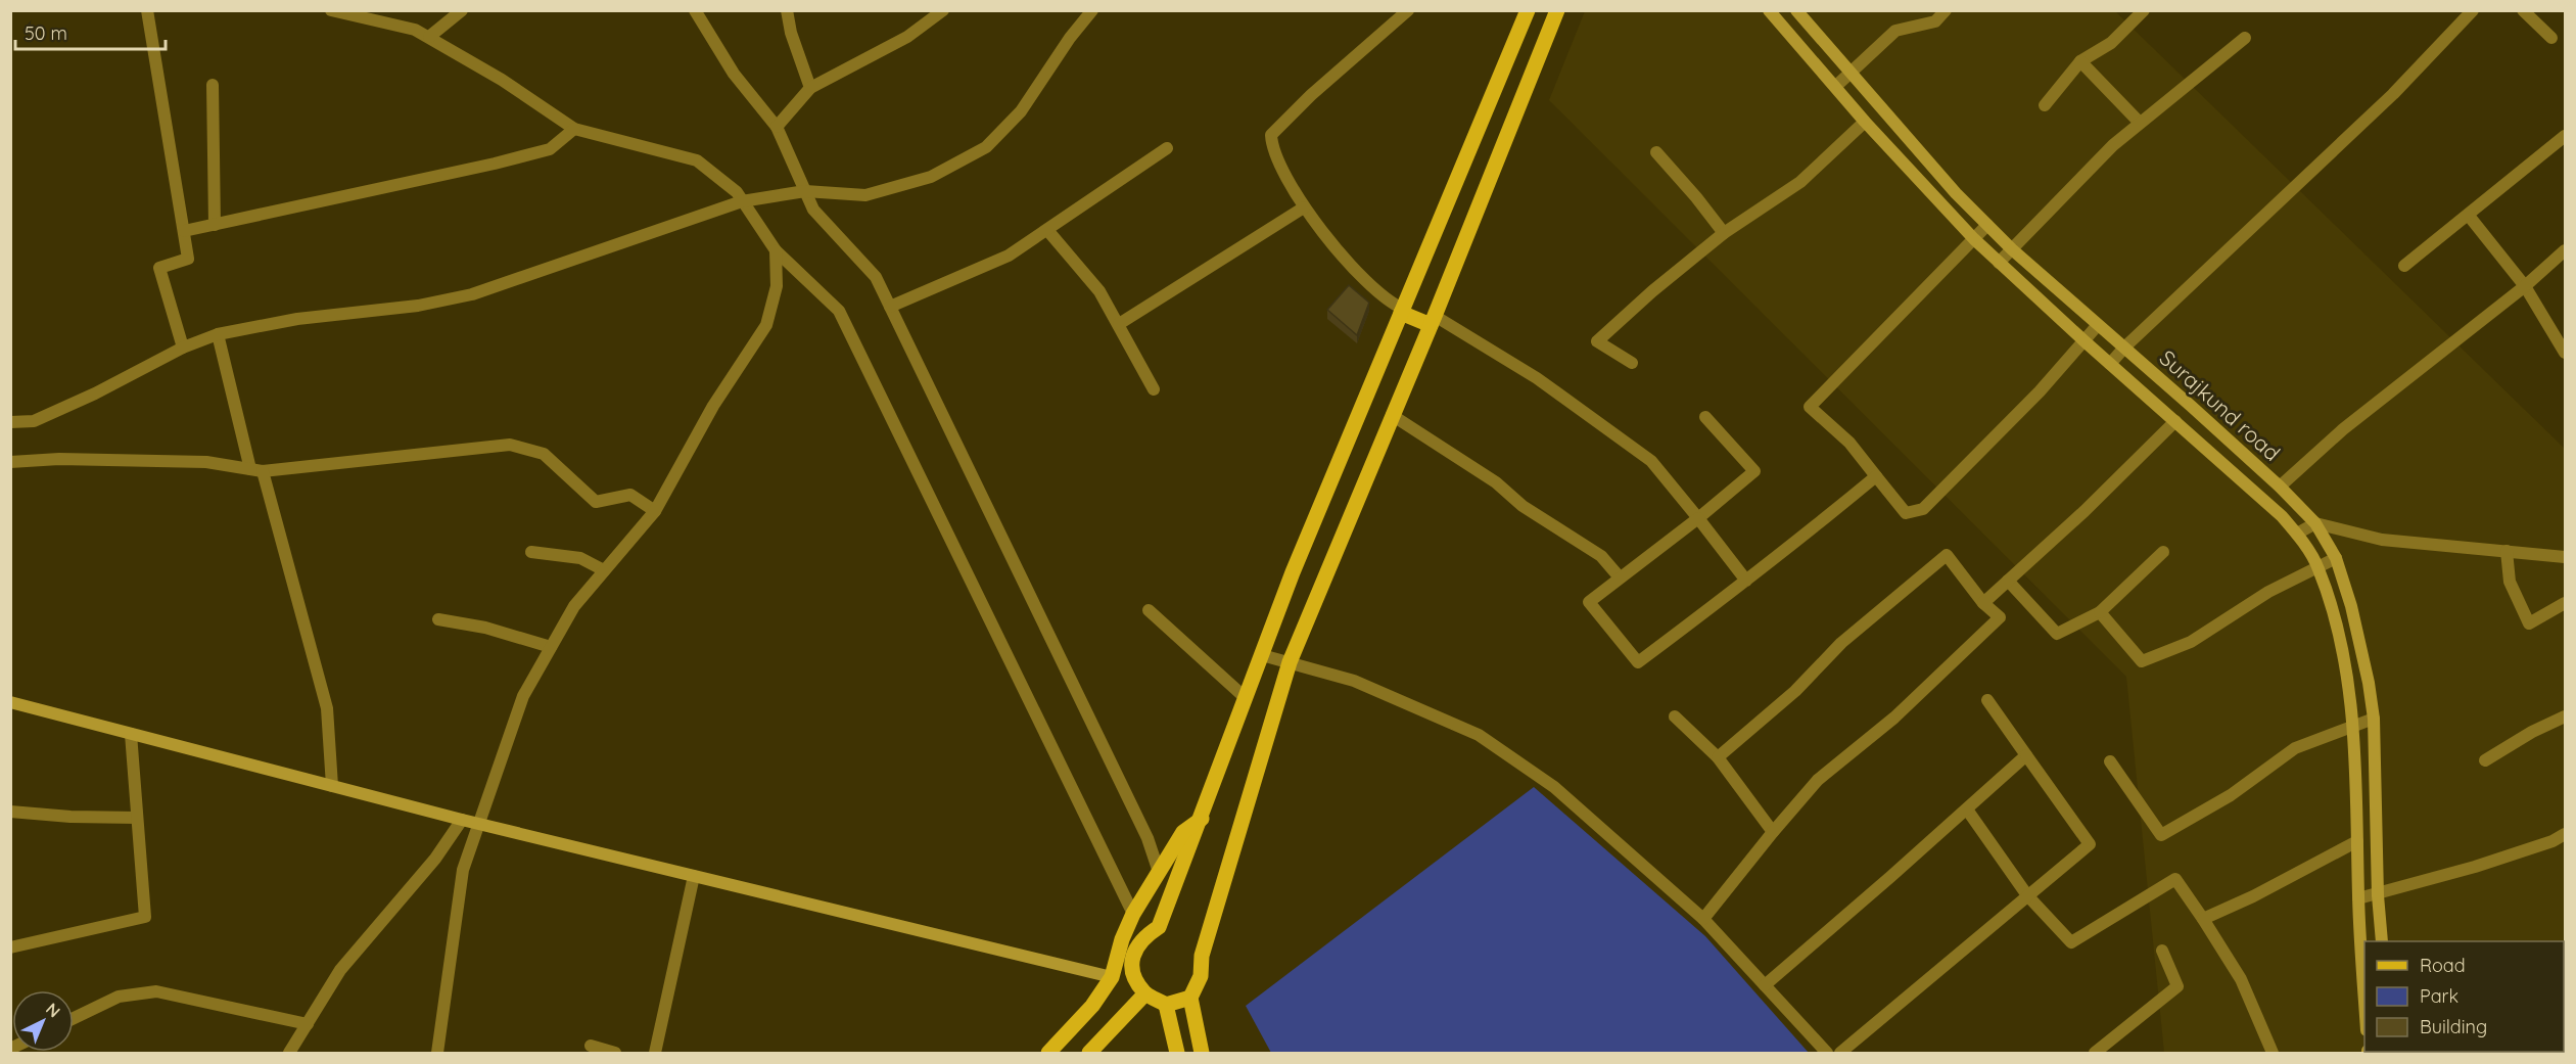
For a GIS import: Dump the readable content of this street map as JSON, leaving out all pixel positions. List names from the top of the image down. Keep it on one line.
{"streets":{"street":["Surajkund road"]},"legend":["Road","Park","Building"],"scale_bar":"50 m","north":"top right"}
